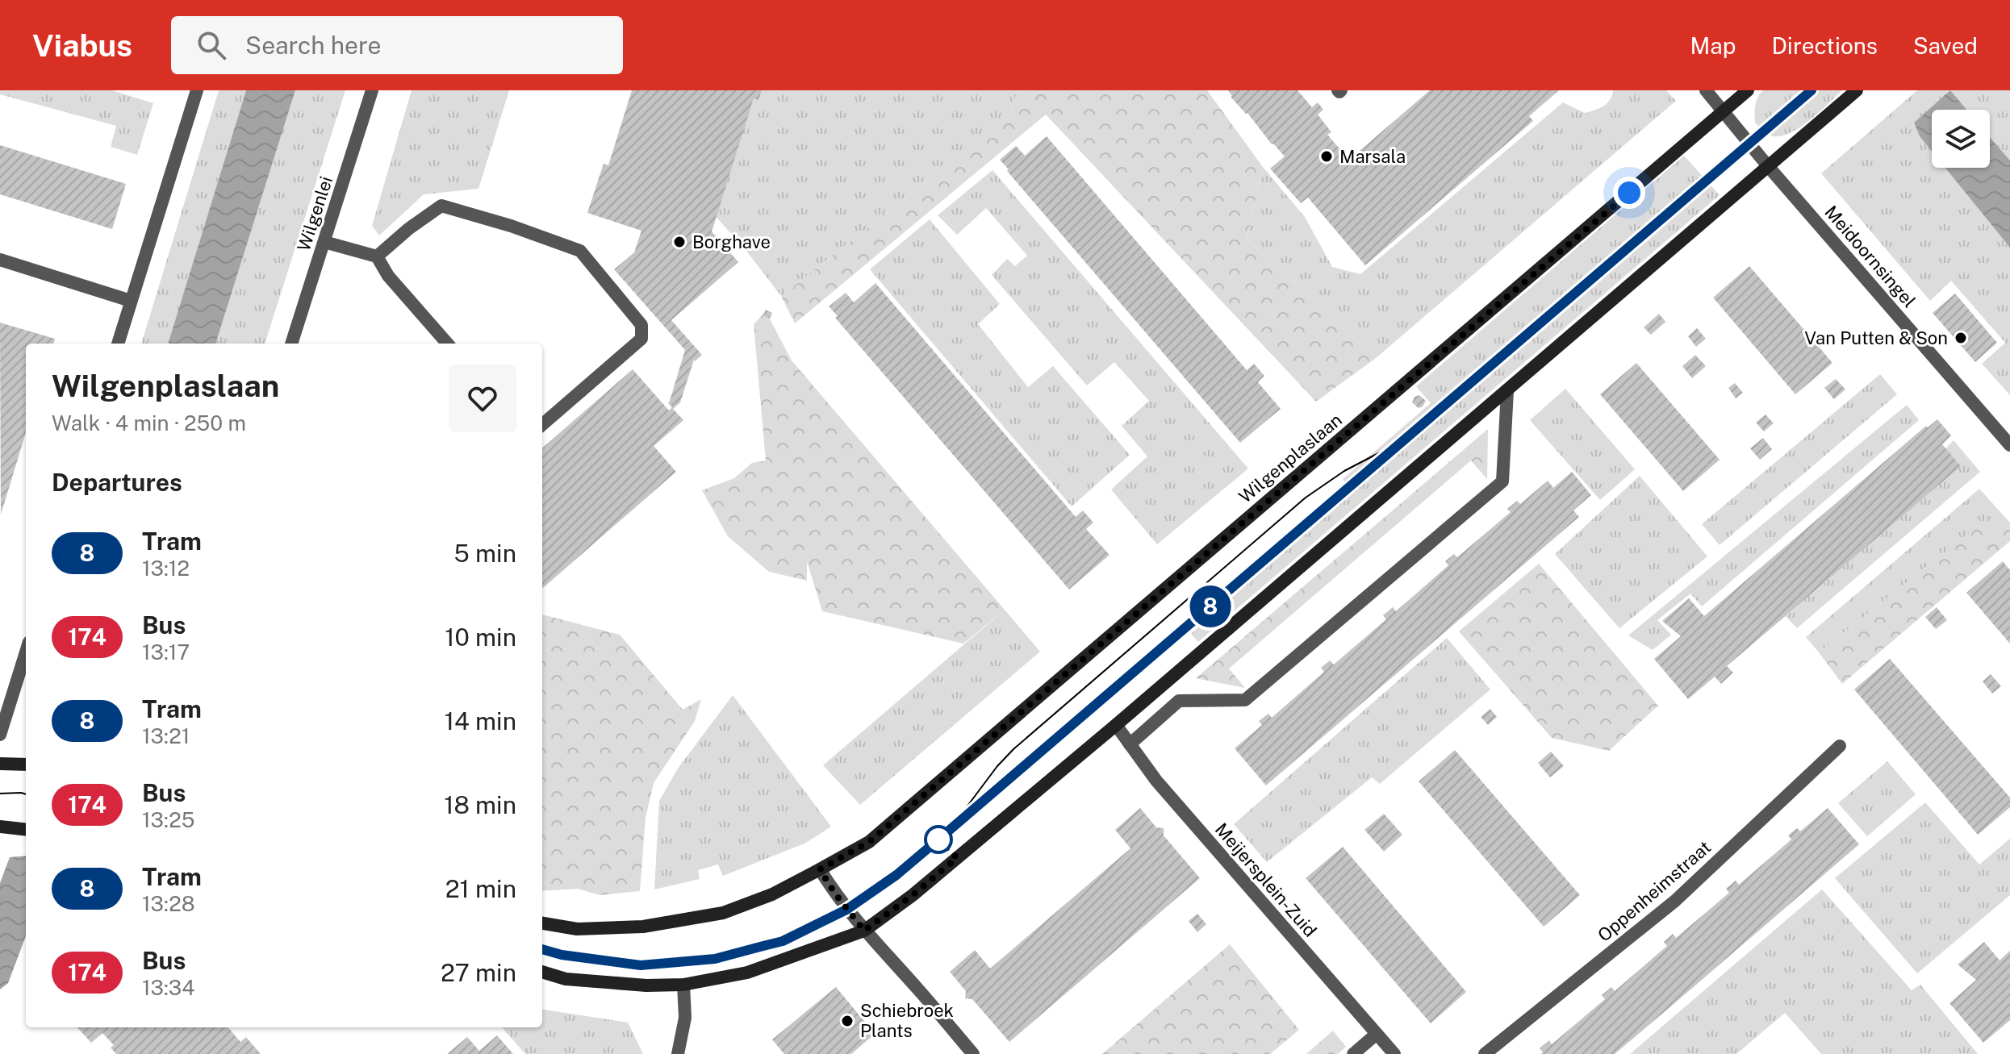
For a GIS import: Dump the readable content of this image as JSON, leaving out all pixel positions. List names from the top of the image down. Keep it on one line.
{"streets":{"street":["Wilgenlei","Meidoornsingel","Wilgenplaslaan","Meijersplein-Zuid","Oppenheimstraat"]},"crossings":[["Meidoornsingel","Wilgenplaslaan"]],"places":["Marsala","Borghave","Van Putten & Son","Schiebroek Plants"],"lines":["tram line 8"],"page":{"header":"Viabus","search":"Search here","nav":["Map","Directions","Saved"],"on_map":"8","heading":[["Wilgenplaslaan","Walk · 4 min · 250 m"],"Departures"],"list":[{"mark":"8","name":"Tram","note":"13:12","value":"5 min"},{"mark":"174","name":"Bus","note":"13:17","value":"10 min"},{"mark":"8","name":"Tram","note":"13:21","value":"14 min"},{"mark":"174","name":"Bus","note":"13:25","value":"18 min"},{"mark":"8","name":"Tram","note":"13:28","value":"21 min"},{"mark":"174","name":"Bus","note":"13:34","value":"27 min"}]}}
